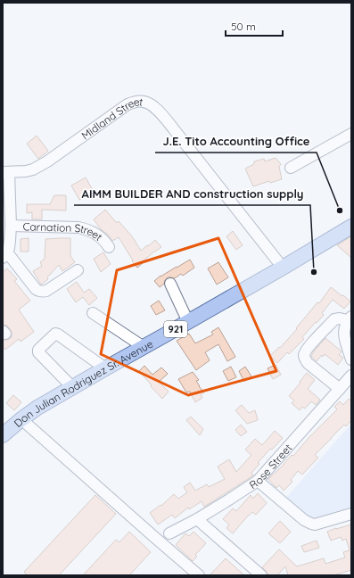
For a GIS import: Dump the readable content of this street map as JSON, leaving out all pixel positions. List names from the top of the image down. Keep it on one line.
{"streets":{"main road":["921","Don Julian Rodriguez Sr. Avenue"],"street":["Midland Street","Carnation Street","Rose Street"]},"crossings":[["Midland Street","Don Julian Rodriguez Sr. Avenue"]],"places":["J.E. Tito Accounting Office","AIMM BUILDER AND construction supply"],"scale_bar":"50 m"}
